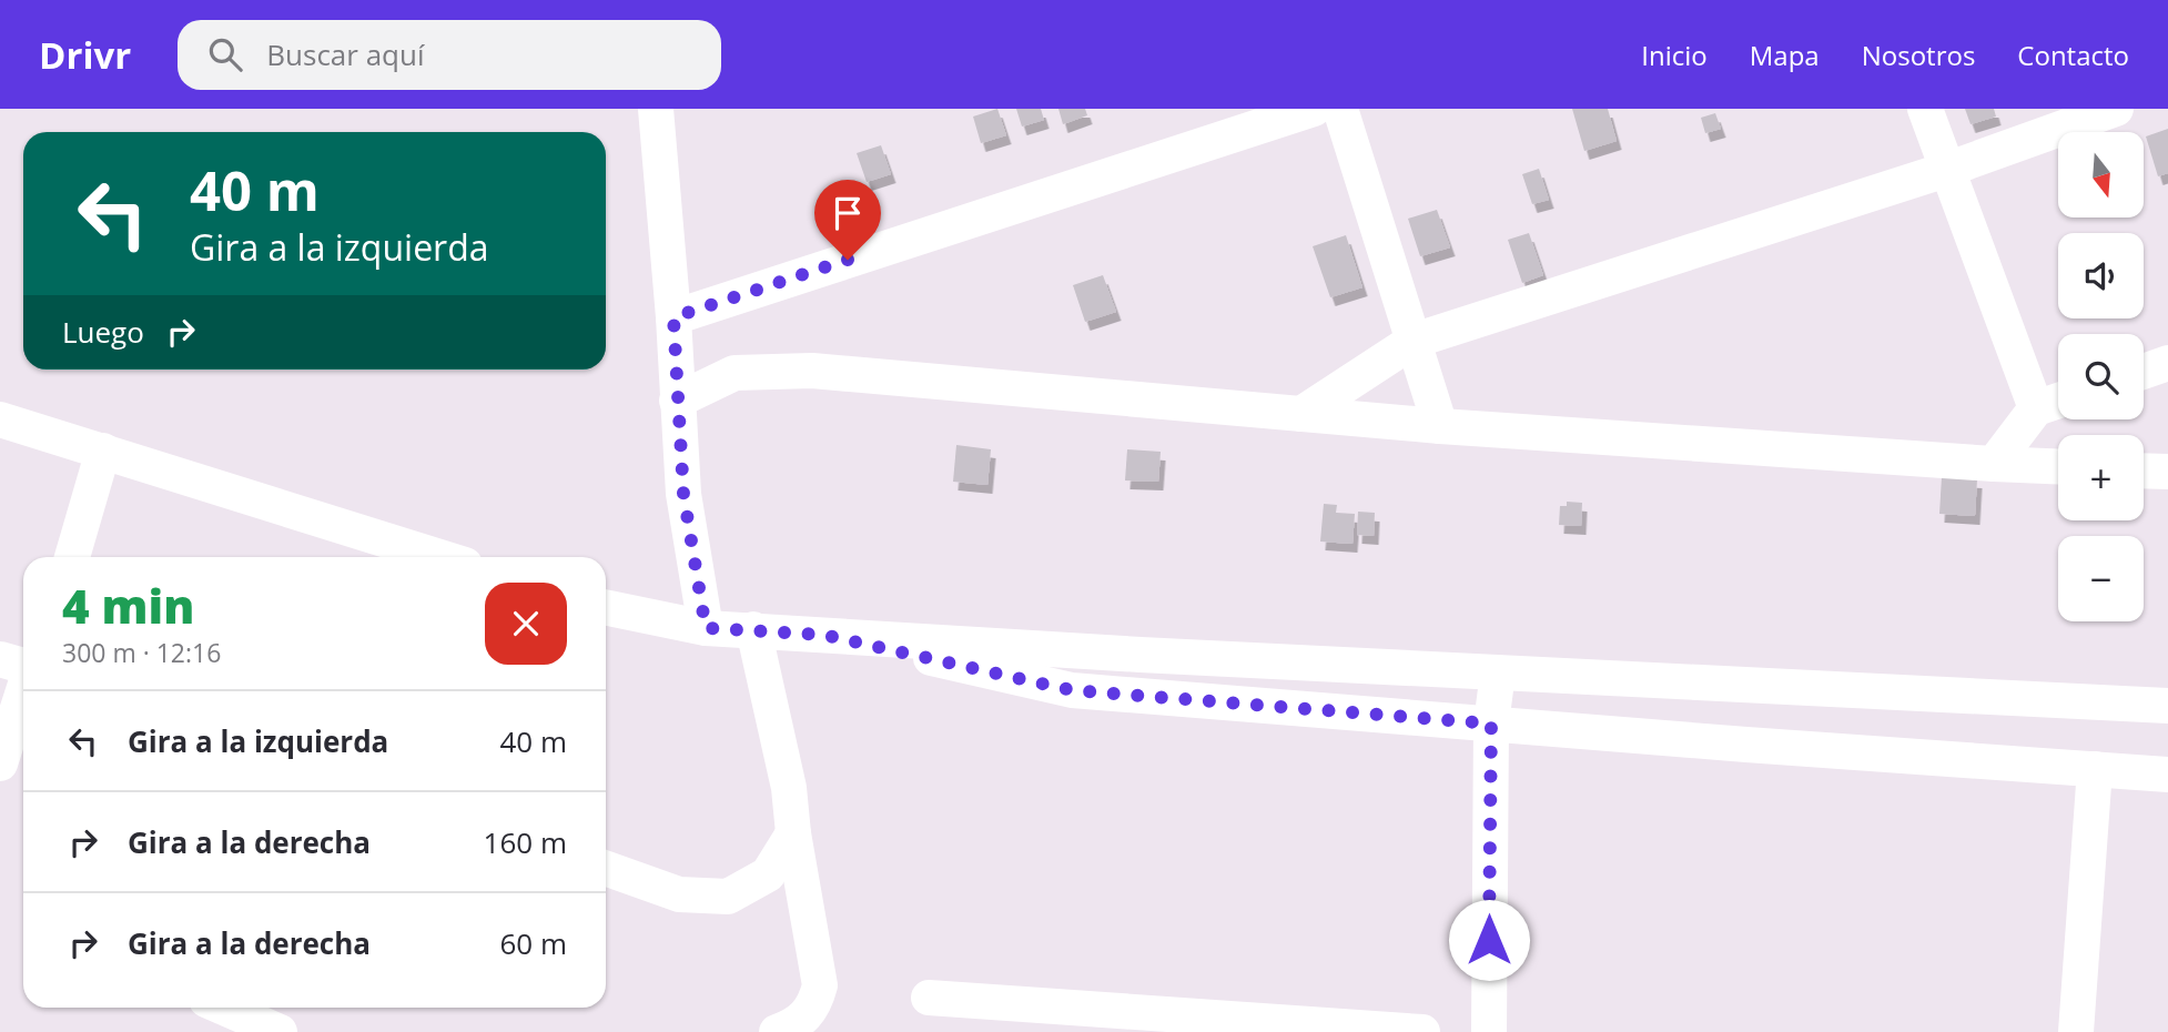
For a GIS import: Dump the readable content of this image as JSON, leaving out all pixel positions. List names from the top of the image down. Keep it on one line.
{"north":"bottom","page":{"header":"Drivr","search":"Buscar aquí","nav":["Inicio","Mapa","Nosotros","Contacto"],"map_buttons":["+","−"],"turn":["40 m","Gira a la izquierda"],"then":"Luego","heading":["4 min","300 m · 12:16"],"list":[{"name":"Gira a la izquierda","value":"40 m"},{"name":"Gira a la derecha","value":"160 m"},{"name":"Gira a la derecha","value":"60 m"}]}}
